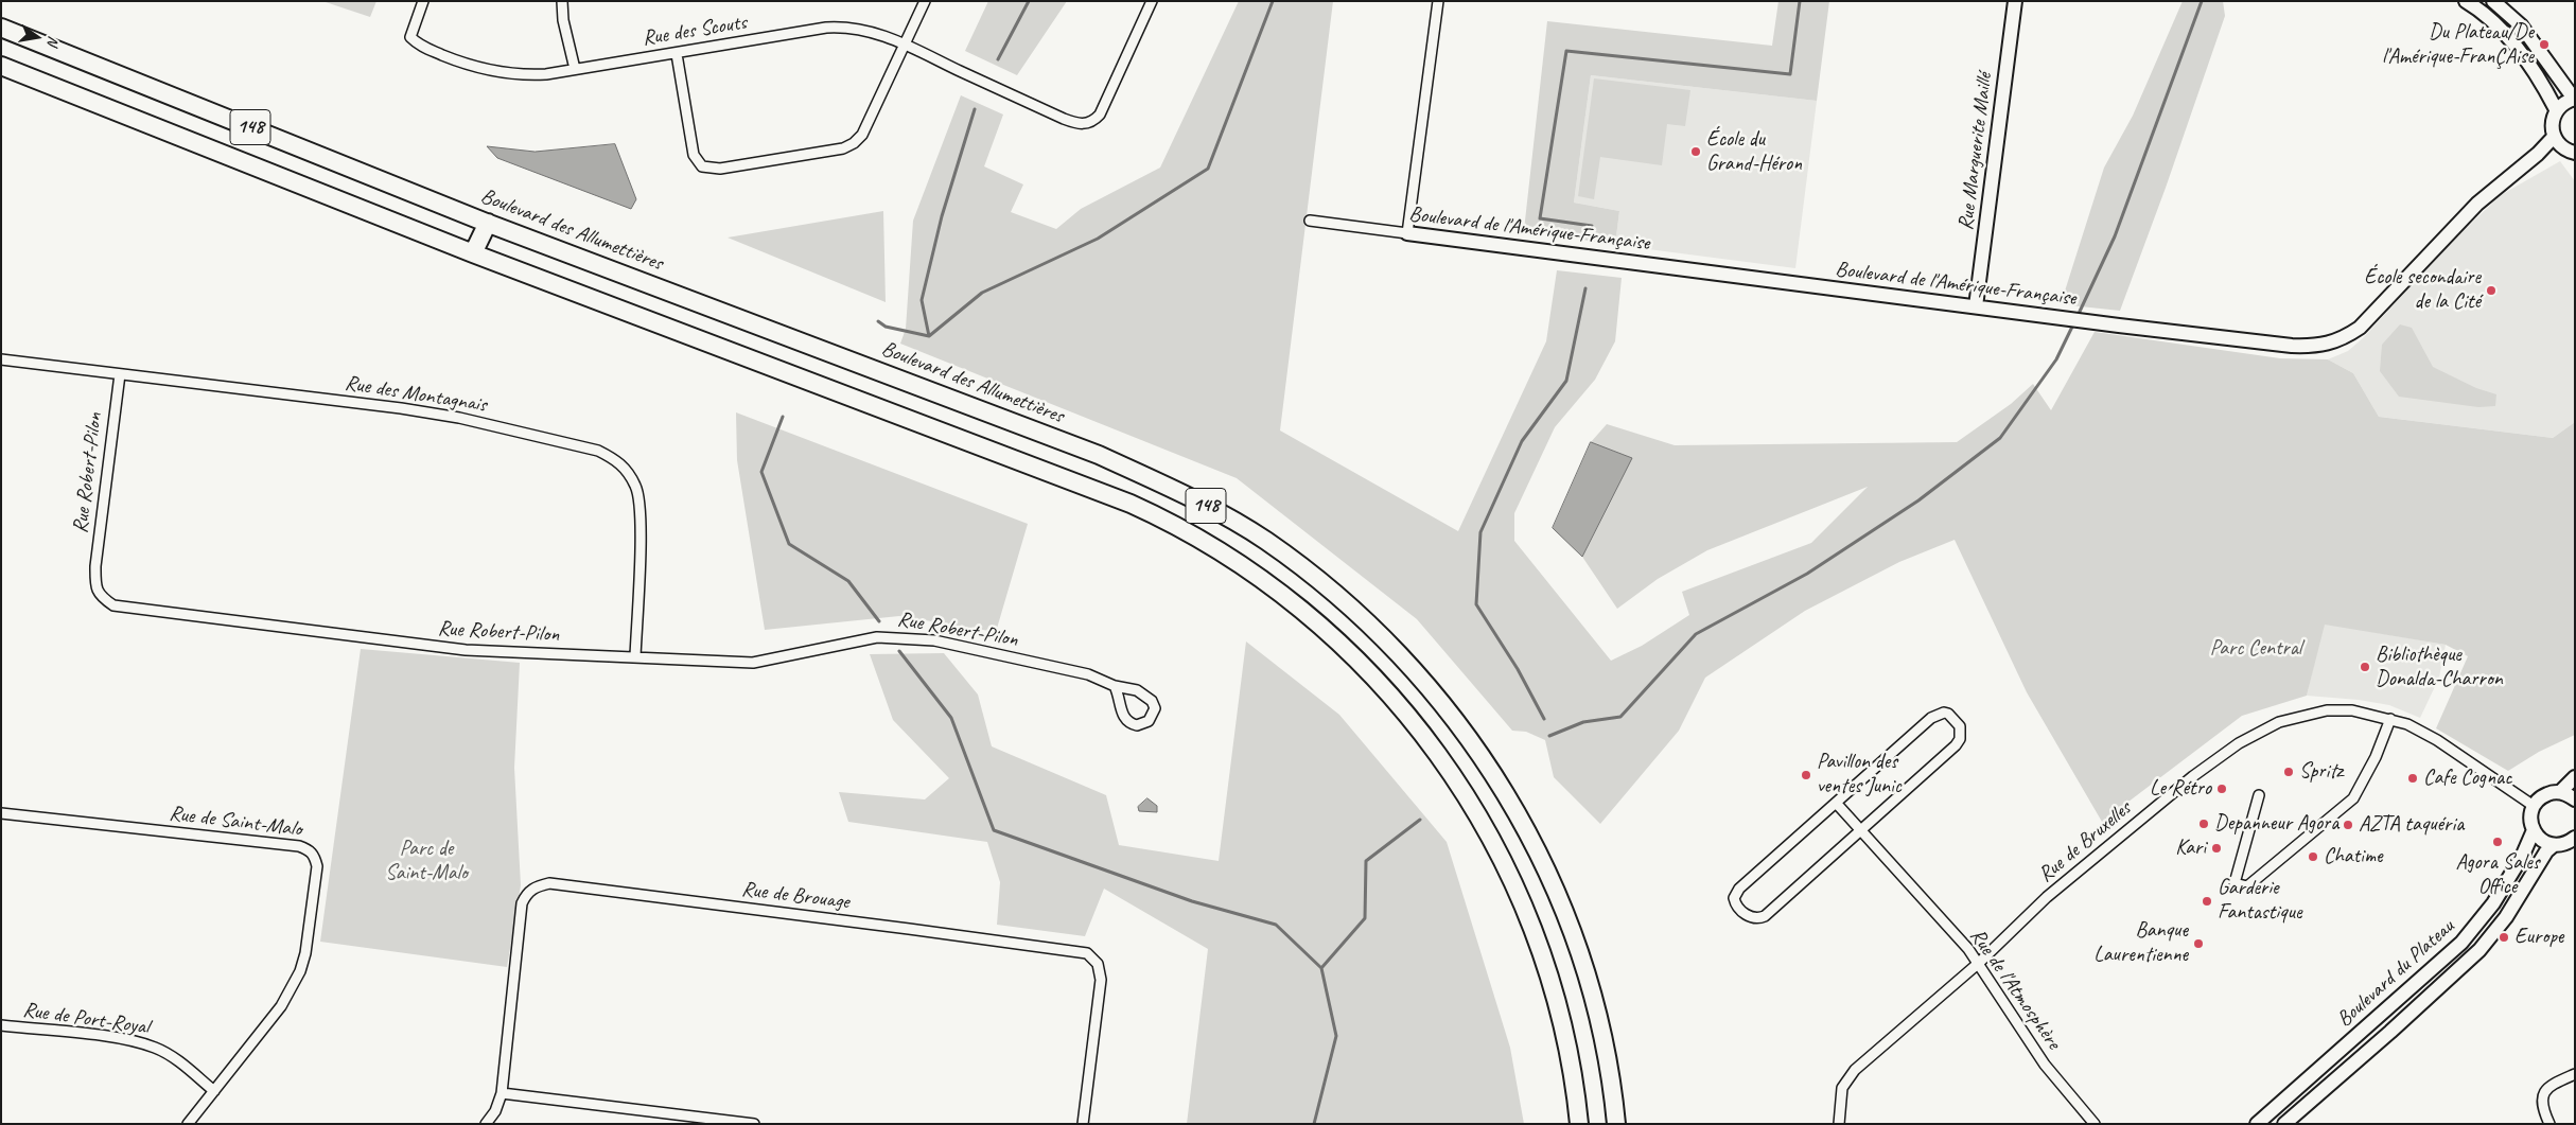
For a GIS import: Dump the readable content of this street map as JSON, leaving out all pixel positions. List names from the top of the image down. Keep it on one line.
{"streets":{"highway":["148","Boulevard des Allumettières"],"street":["Rue des Scouts","Rue Marguerite Maillé","Boulevard de l'Amérique-Française","Rue des Montagnais","Rue Robert-Pilon","Rue de Saint-Malo","Rue de Bruxelles","Rue de Brouage","Boulevard du Plateau","Rue de l'Atmosphère","Rue de Port-Royal"]},"crossings":[["Rue Marguerite Maillé","Boulevard de l'Amérique-Française"],["Rue des Montagnais","Rue Robert-Pilon"],["Rue de Saint-Malo","Rue de Port-Royal"],["Rue de Bruxelles","Boulevard du Plateau"],["Rue de Bruxelles","Rue de l'Atmosphère"]],"parks":["Parc Central","Parc de Saint-Malo"],"places":["Du Plateau/De l'Amérique-FranÇAise","École du Grand-Héron","École secondaire de la Cité","Bibliothèque Donalda-Charron","Spritz","Pavillon des ventes Junic","Cafe Cognac","Le Rétro","Depanneur Agora","AZTA taquéria","Agora Sales Office","Kari","Chatime","Garderie Fantastique","Europe","Banque Laurentienne"],"north":"right"}
